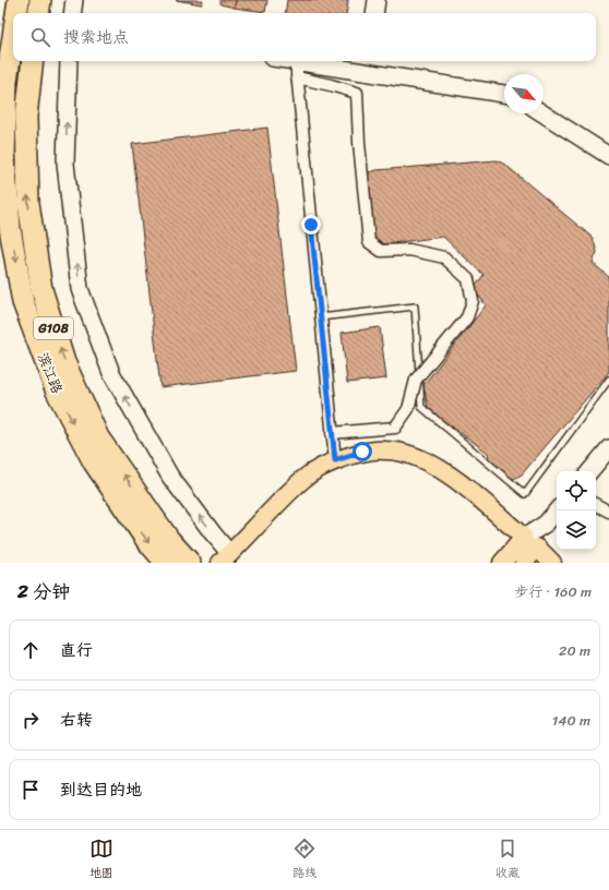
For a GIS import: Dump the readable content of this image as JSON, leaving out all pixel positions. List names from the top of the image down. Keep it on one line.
{"streets":{"highway":["G108","滨江路"]},"north":"bottom right","page":{"search":"搜索地点","heading":["2 分钟","步行 · 160 m"],"list":[["直行","20 m"],["右转","140 m"],"到达目的地"],"nav":["地图","路线","收藏"]}}
